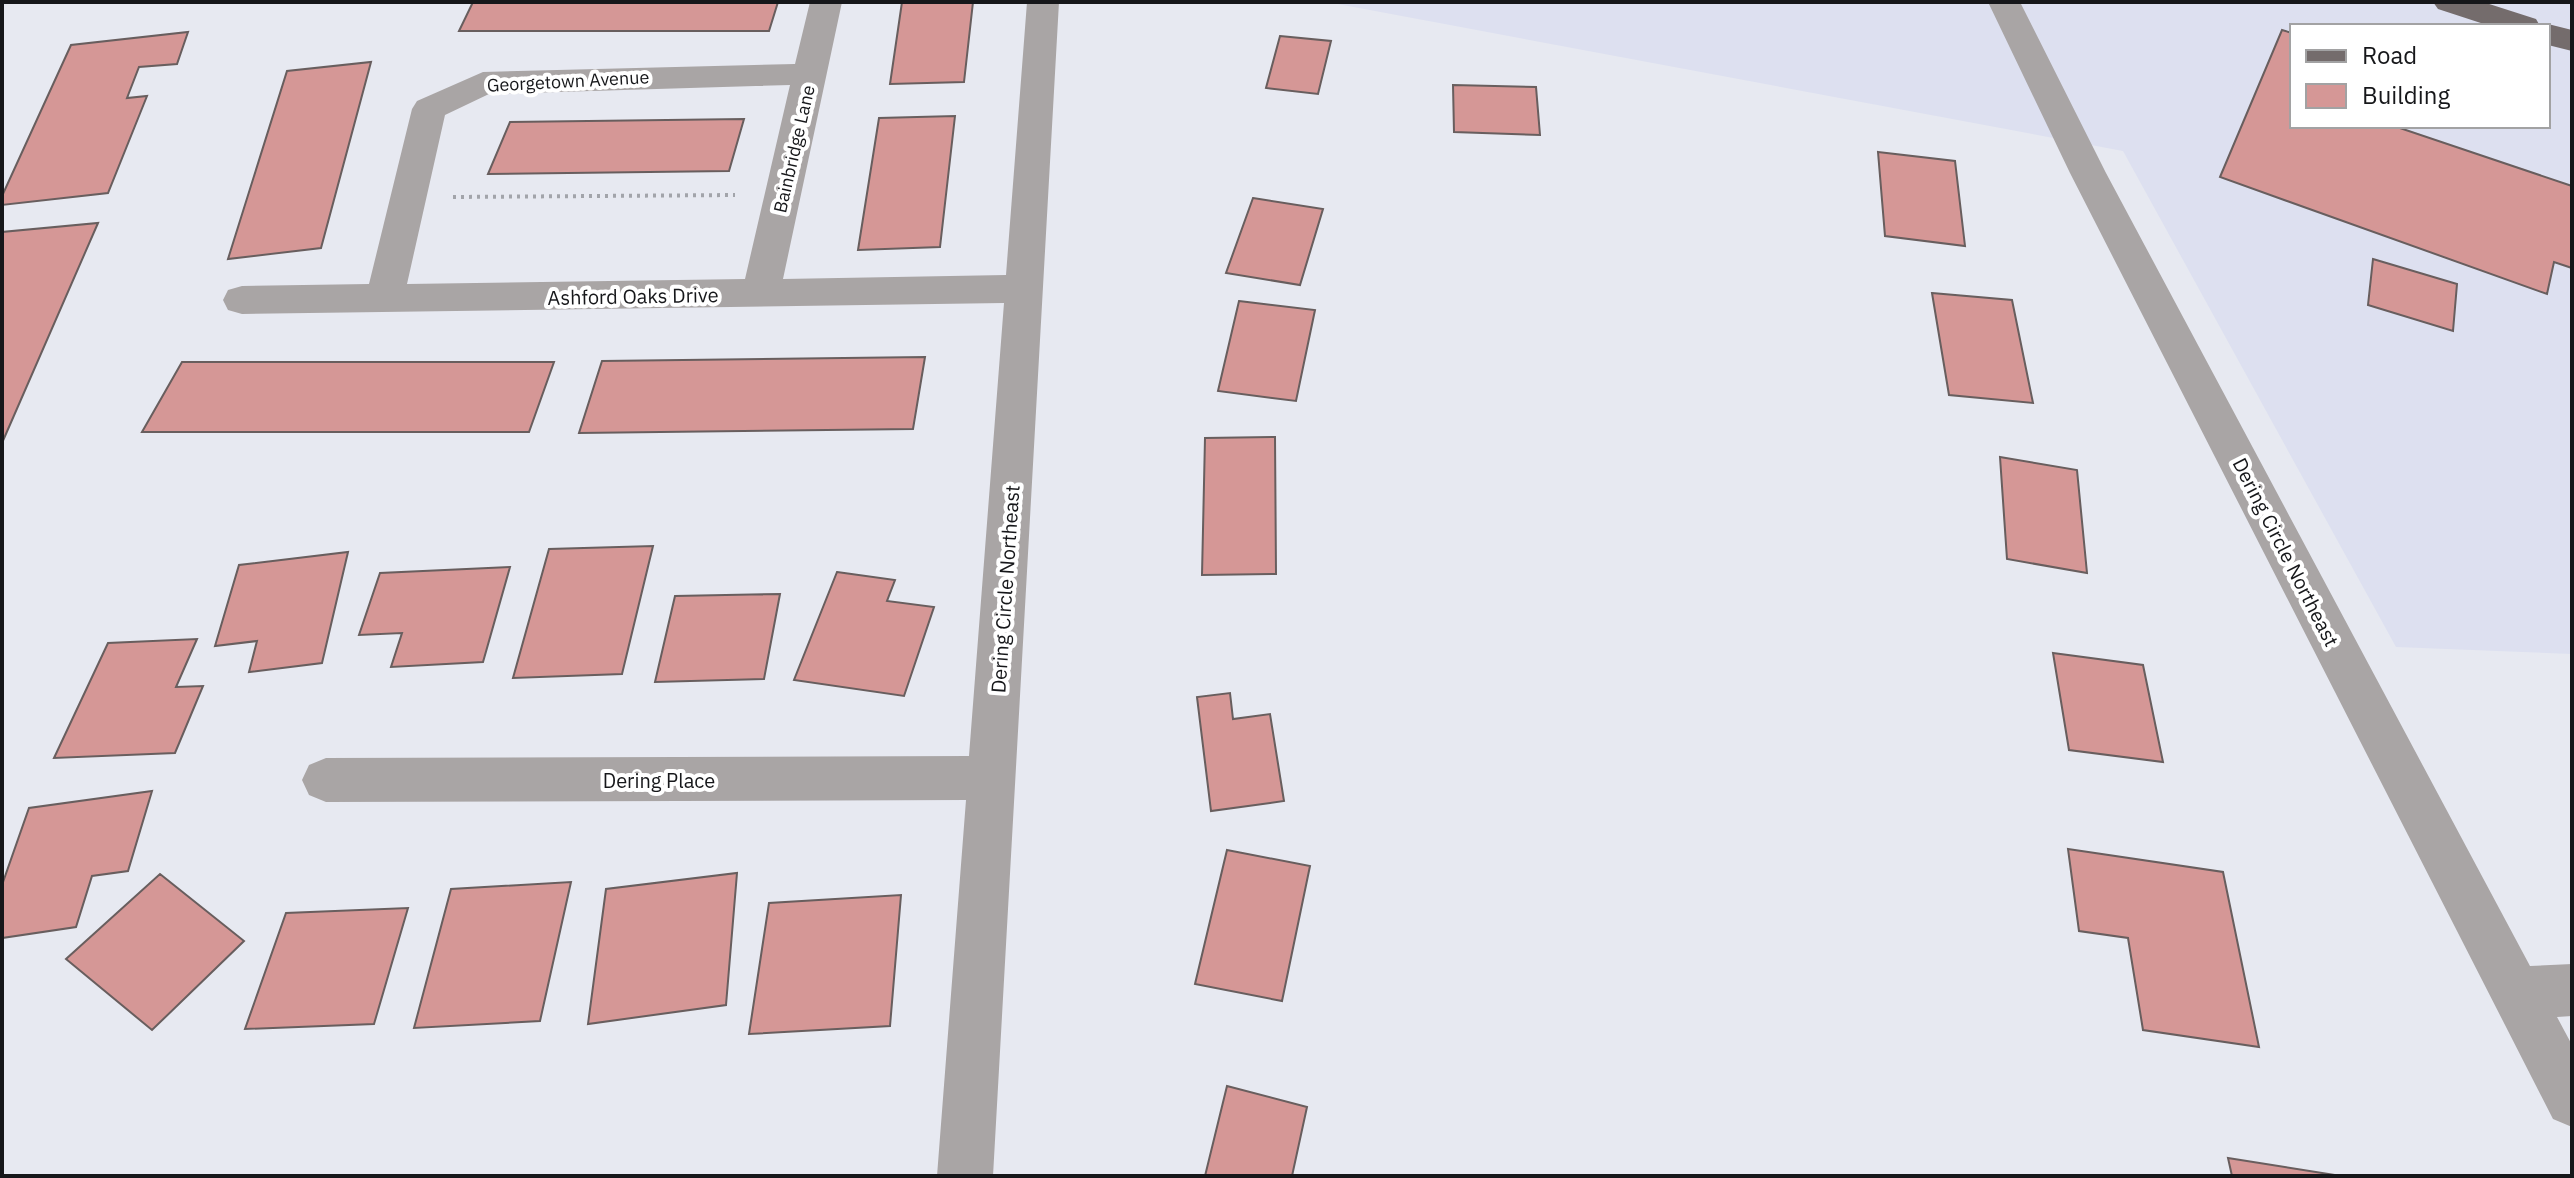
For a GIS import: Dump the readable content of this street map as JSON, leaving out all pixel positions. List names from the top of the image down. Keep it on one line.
{"streets":{"street":["Georgetown Avenue","Bainbridge Lane","Ashford Oaks Drive","Dering Circle Northeast","Dering Place"]},"crossings":[["Georgetown Avenue","Bainbridge Lane"],["Georgetown Avenue","Ashford Oaks Drive"],["Bainbridge Lane","Ashford Oaks Drive"],["Ashford Oaks Drive","Dering Circle Northeast"],["Dering Circle Northeast","Dering Place"]],"legend":["Road","Building"]}
